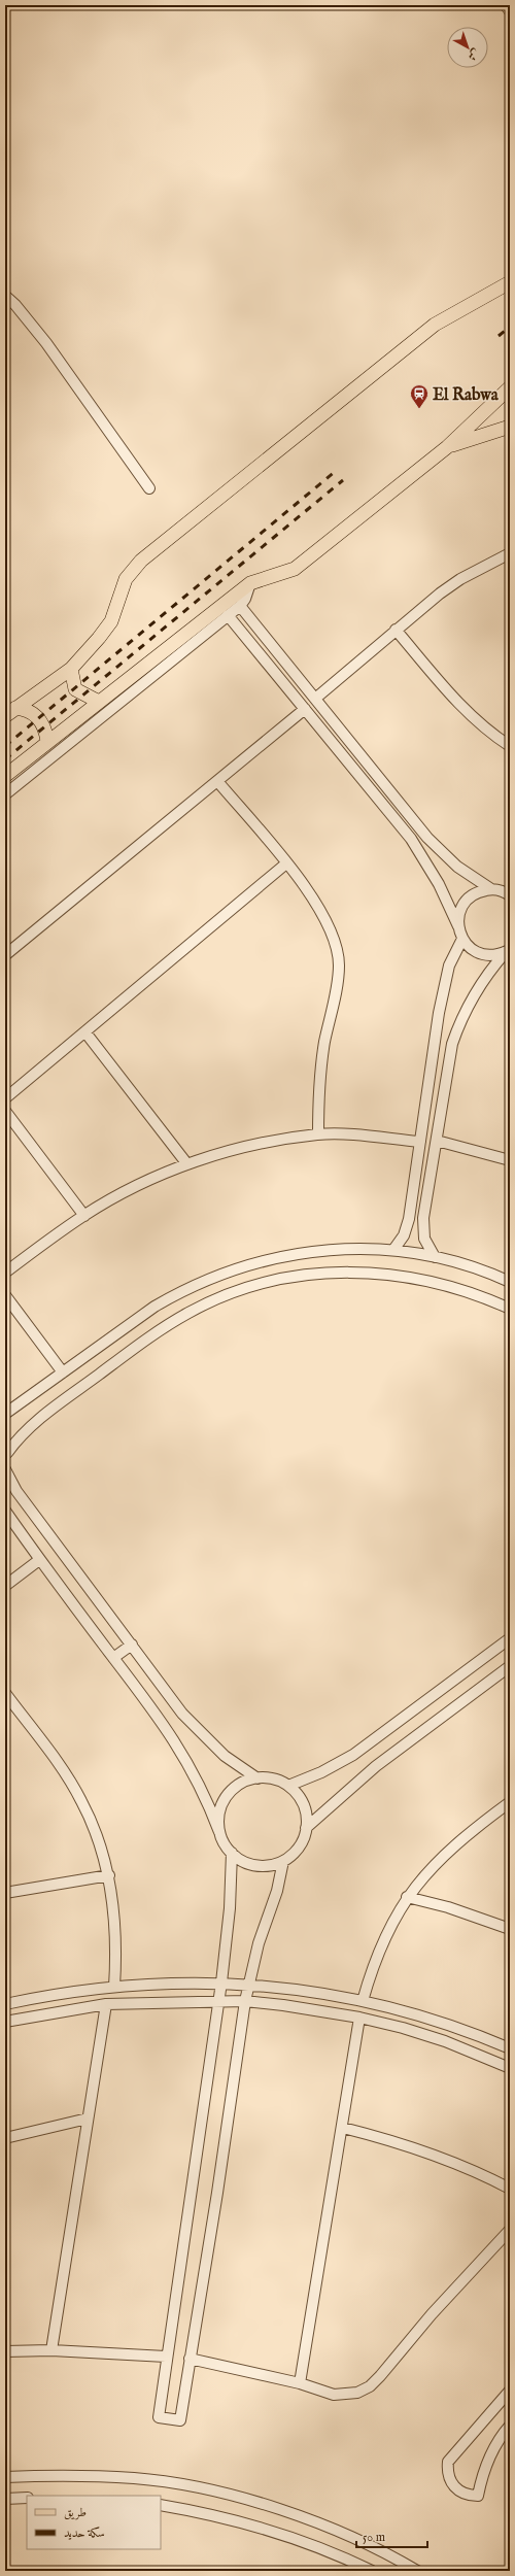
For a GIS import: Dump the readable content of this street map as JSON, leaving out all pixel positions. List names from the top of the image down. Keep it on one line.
{"places":{"station":["El Rabwa"]},"legend":["طريق","سكة حديد"],"scale_bar":"50 m","north":"bottom right"}
